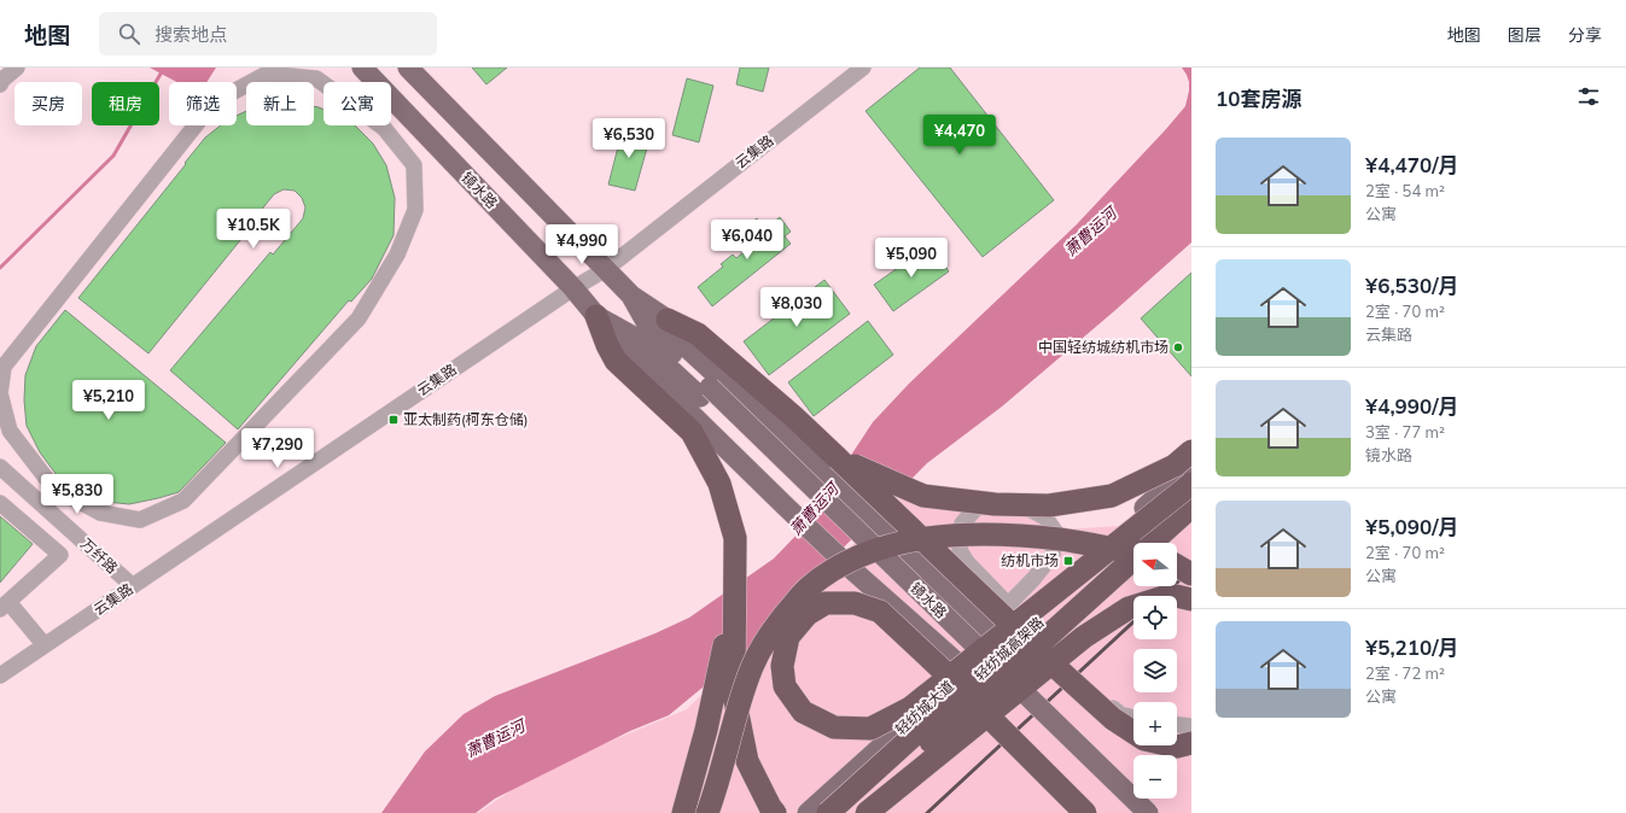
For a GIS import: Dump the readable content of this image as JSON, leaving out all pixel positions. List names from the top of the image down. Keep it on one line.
{"streets":{"highway":["轻纺城高架路"],"main road":["镜水路","轻纺城大道"],"street":["云集路","万纤路"]},"crossings":[["云集路","镜水路"],["云集路","万纤路"]],"water":["萧曹运河"],"places":{"other":["中国轻纺城纺机市场"],"transit":["亚太制药(柯东仓储)","纺机市场"]},"north":"left","page":{"header":"地图","search":"搜索地点","nav":["地图","图层","分享"],"heading":"10套房源","chip":["买房","租房","筛选","新上","公寓"],"price":["¥4,470","¥6,530","¥10.5K","¥6,040","¥4,990","¥5,090","¥8,030","¥5,210","¥7,290","¥5,830"],"list":[{"name":"¥4,470/月","note":"2室 · 54 m² · 公寓"},{"name":"¥6,530/月","note":"2室 · 70 m² · 云集路"},{"name":"¥4,990/月","note":"3室 · 77 m² · 镜水路"},{"name":"¥5,090/月","note":"2室 · 70 m² · 公寓"},{"name":"¥5,210/月","note":"2室 · 72 m² · 公寓"}],"map_buttons":["+","−"]}}
